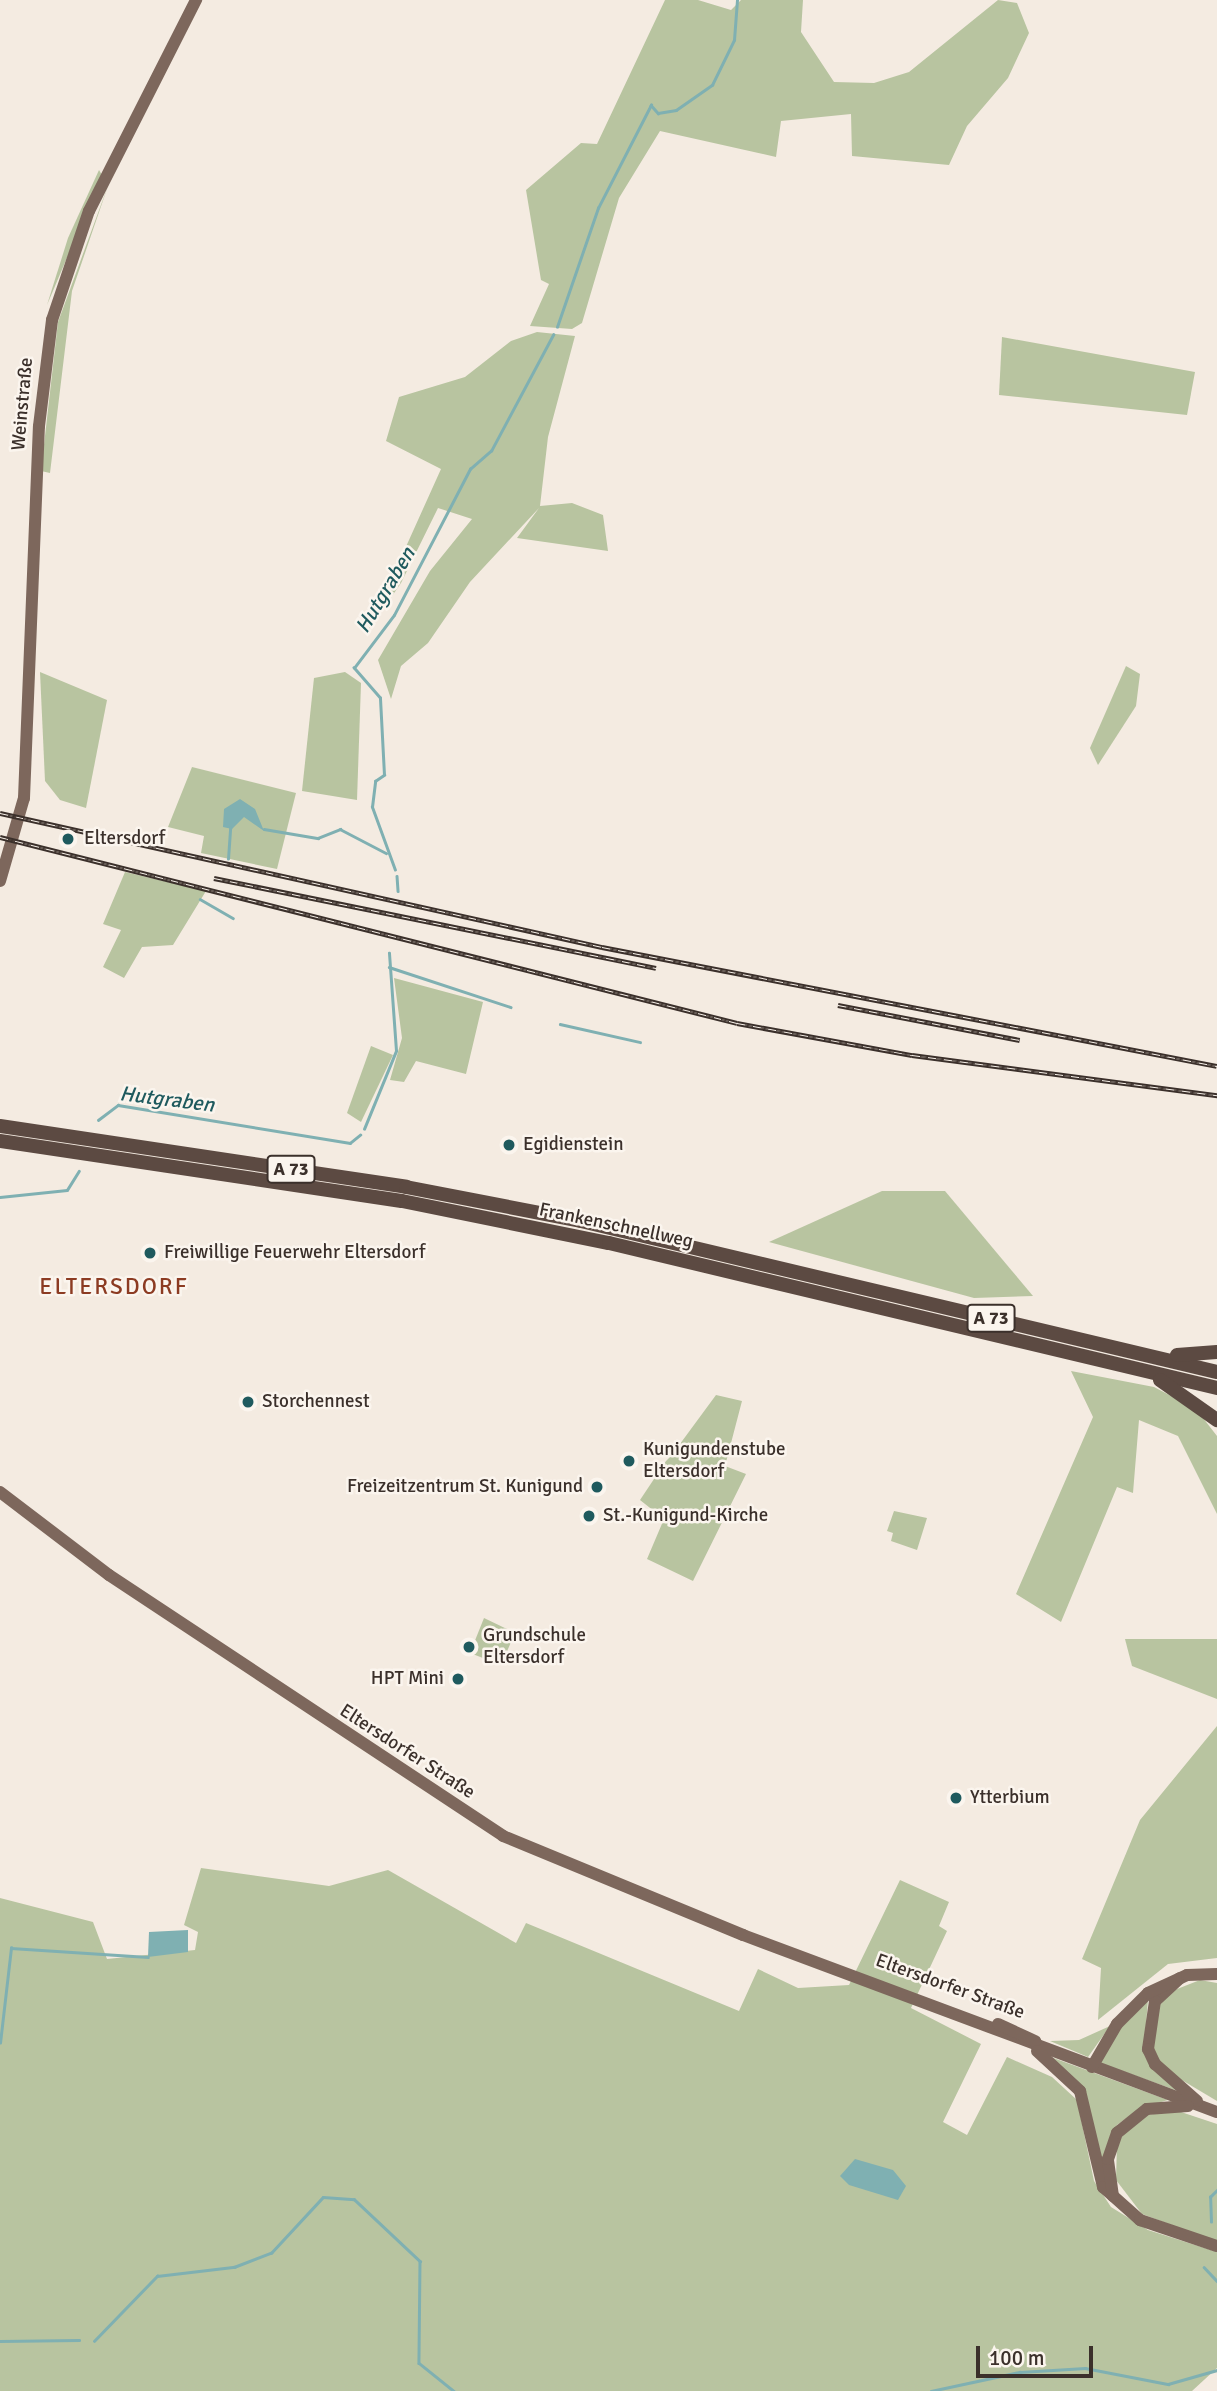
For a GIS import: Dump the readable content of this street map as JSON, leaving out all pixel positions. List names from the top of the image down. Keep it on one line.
{"streets":{"highway":["A 73","Frankenschnellweg"],"main road":["Weinstraße","Eltersdorfer Straße"]},"districts":["ELTERSDORF"],"water":["Hutgraben"],"places":["Eltersdorf","Egidienstein","Freiwillige Feuerwehr Eltersdorf","Storchennest","Kunigundenstube Eltersdorf","Freizeitzentrum St. Kunigund","St.-Kunigund-Kirche","Grundschule Eltersdorf","HPT Mini","Ytterbium"],"scale_bar":"100 m"}
